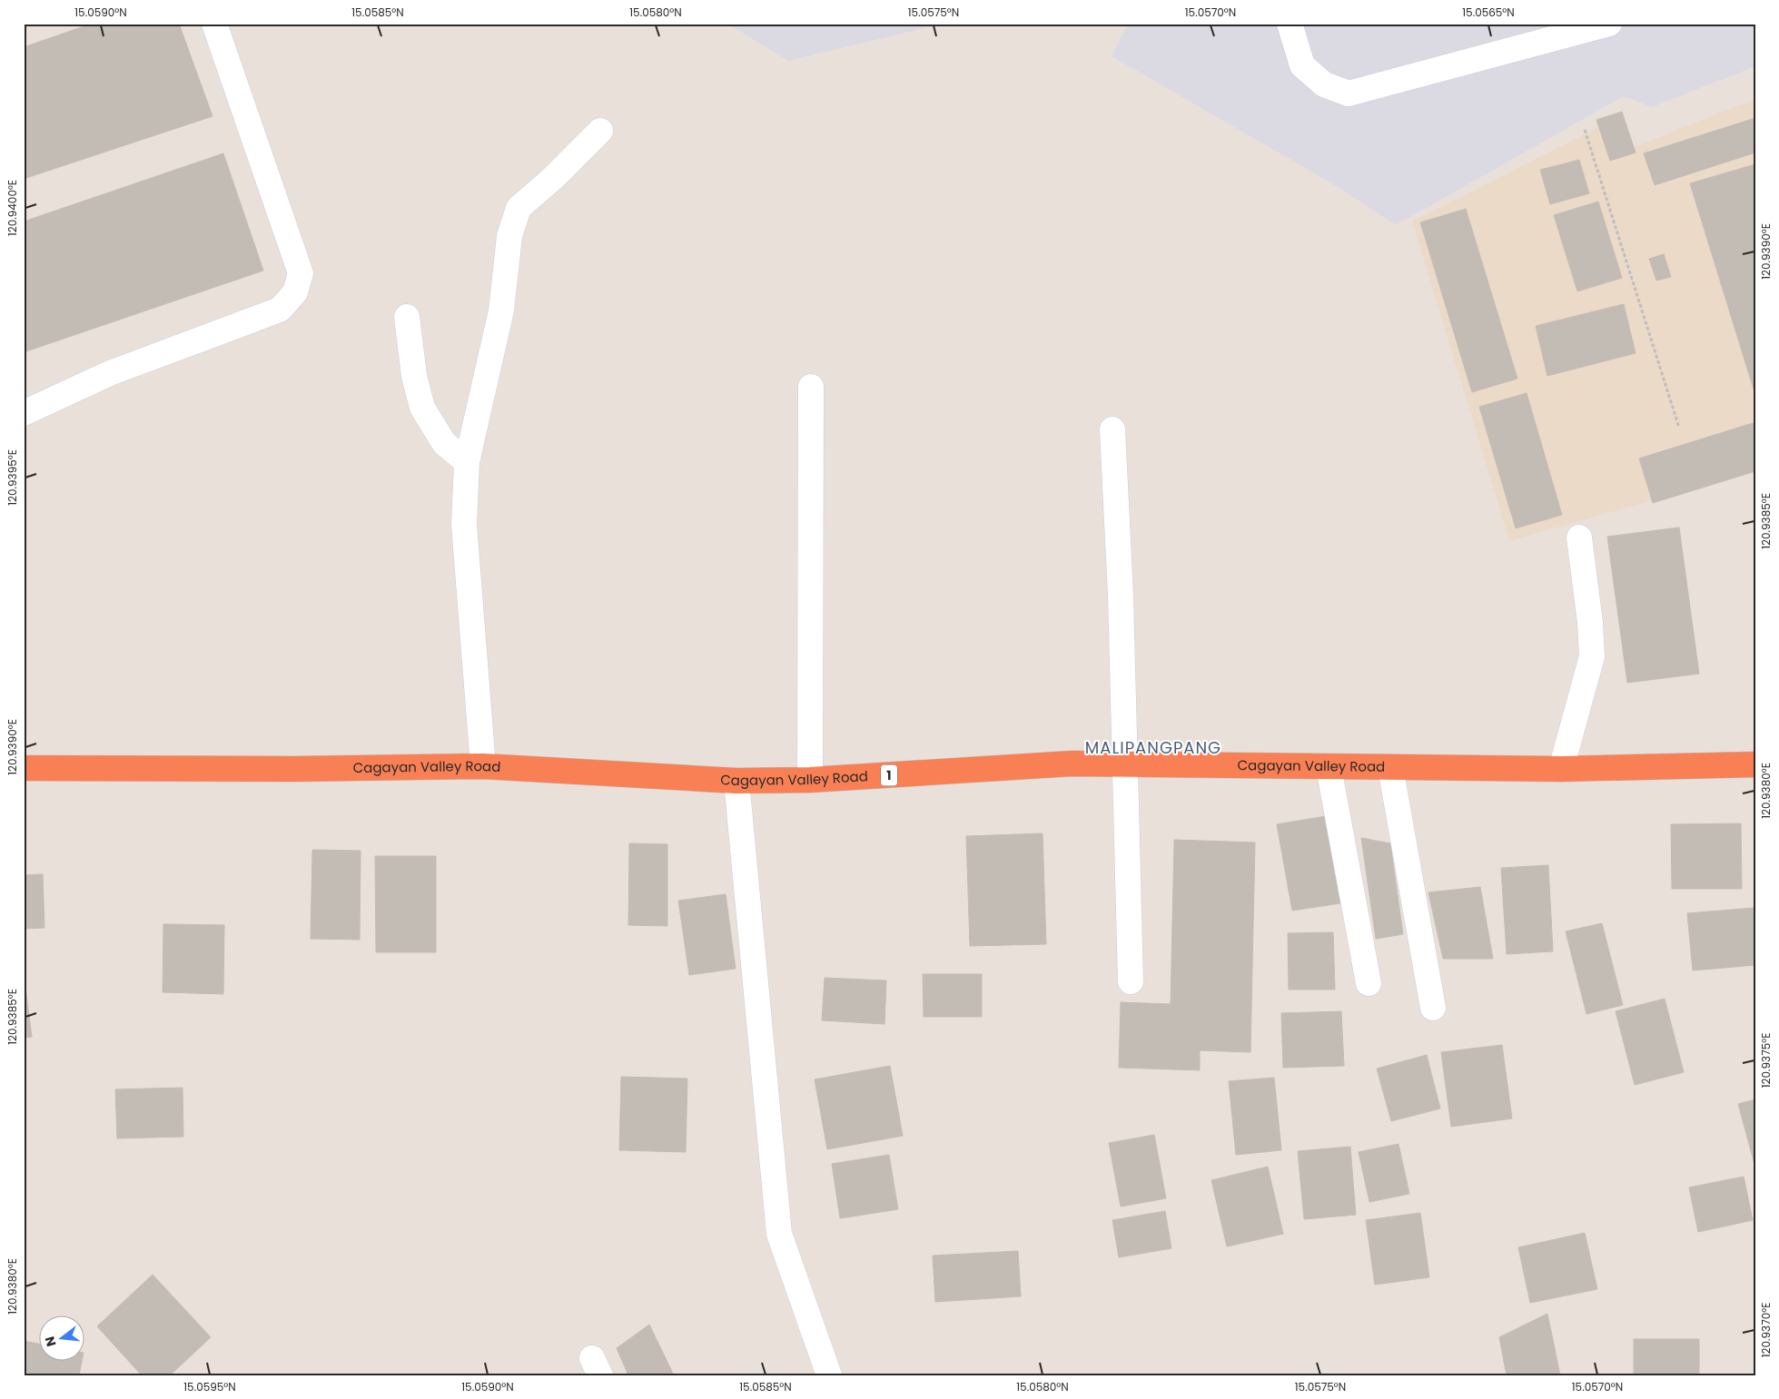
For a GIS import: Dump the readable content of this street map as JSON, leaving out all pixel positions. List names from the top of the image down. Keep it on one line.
{"streets":{"highway":["Cagayan Valley Road","1"]},"districts":["MALIPANGPANG"],"north":"left","coordinates":["15.0590°N","15.0585°N","15.0580°N","15.0575°N","15.0570°N","15.0565°N","120.9400°E","120.9390°E","120.9395°E","120.9385°E","120.9380°E","120.9375°E","120.9370°E","15.0595°N"]}
